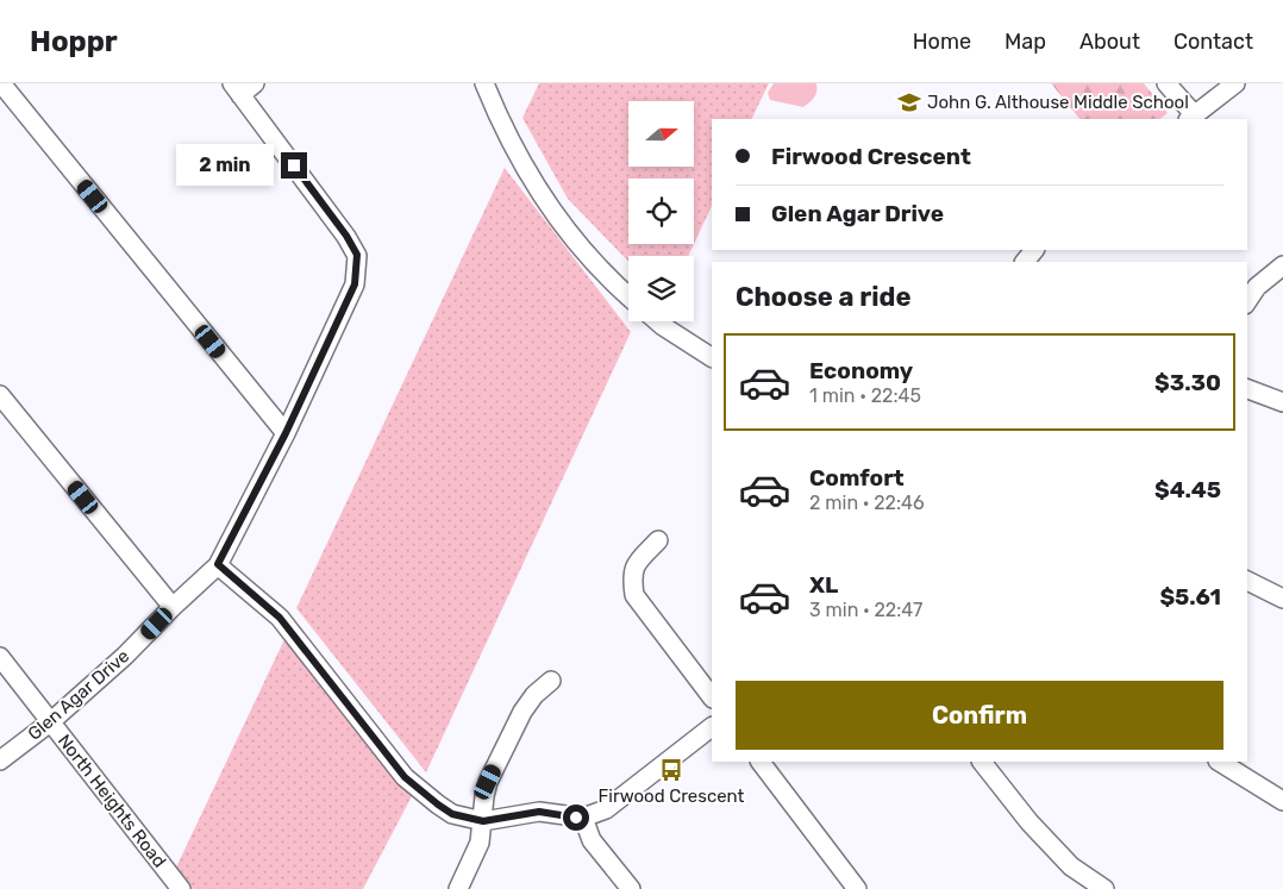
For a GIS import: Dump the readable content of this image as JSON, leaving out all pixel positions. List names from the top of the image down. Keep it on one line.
{"streets":{"street":["Glen Agar Drive","North Heights Road"]},"crossings":[["Glen Agar Drive","North Heights Road"]],"places":{"school or university":["John G. Althouse Middle School"],"bus stop":["Firwood Crescent"]},"north":"right","page":{"header":"Hoppr","nav":["Home","Map","About","Contact"],"banner":["Firwood Crescent","Glen Agar Drive"],"bubble":"2 min","heading":"Choose a ride","list":[{"name":"Economy","note":"1 min · 22:45","value":"$3.30"},{"name":"Comfort","note":"2 min · 22:46","value":"$4.45"},{"name":"XL","note":"3 min · 22:47","value":"$5.61"}],"buttons":"Confirm"}}
